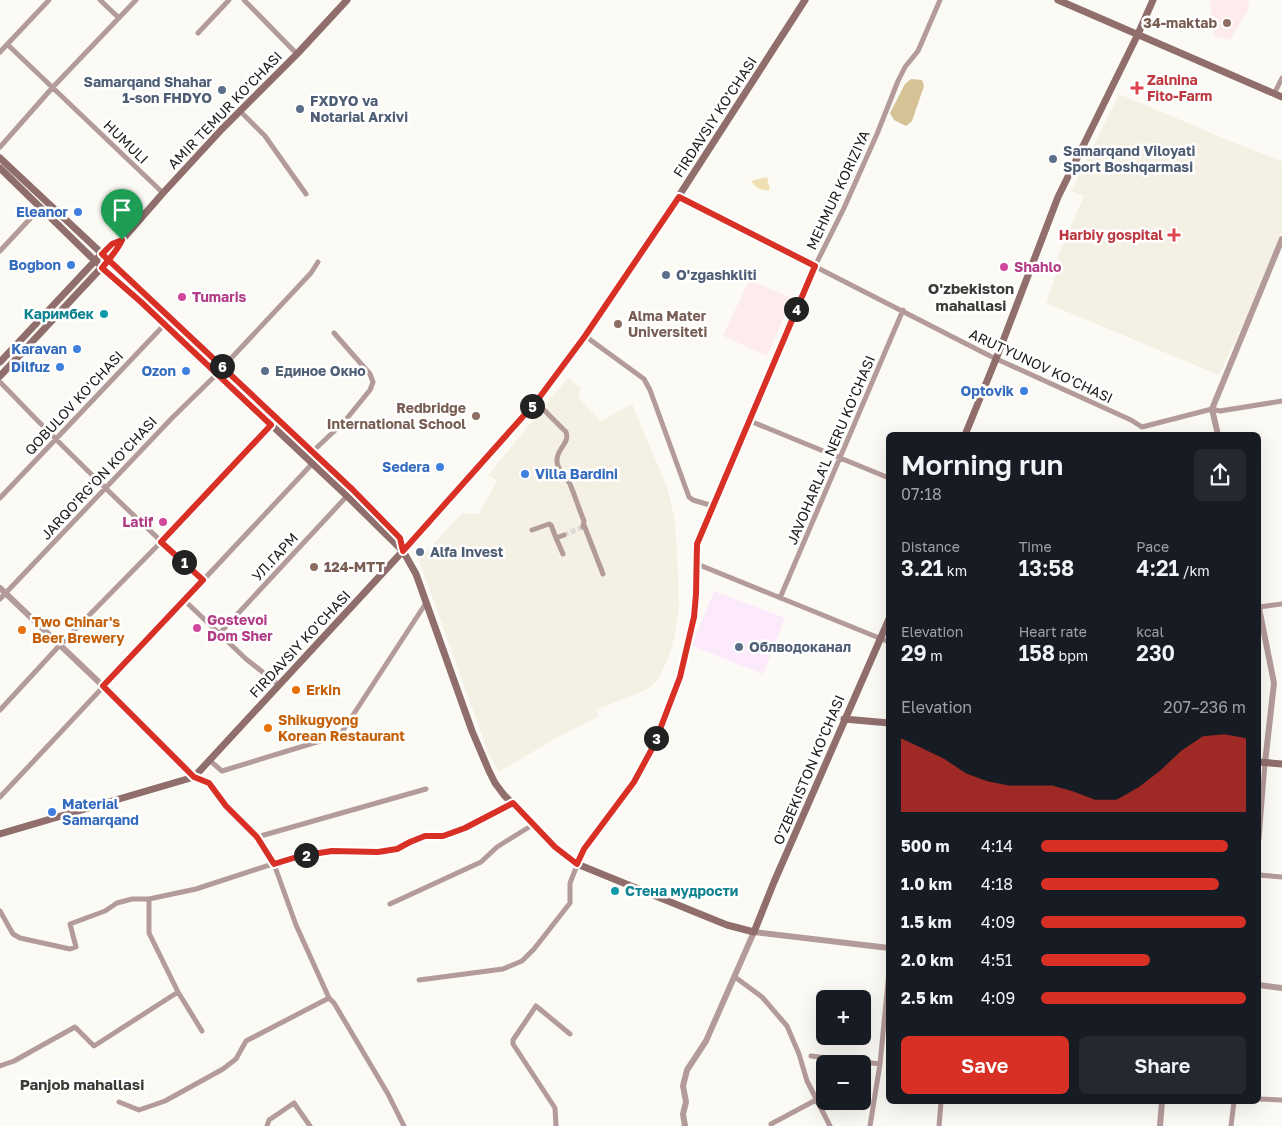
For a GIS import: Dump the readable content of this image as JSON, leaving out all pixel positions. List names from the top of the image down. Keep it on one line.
{"streets":{"main road":["AMIR TEMUR KO'CHASI","FIRDAVSIY KO'CHASI","O'ZBEKISTON KO'CHASI"],"street":["HUMULI","MEHMUR KORIZIYA","ARUTYUNOV KO'CHASI","QOBULOV KO'CHASI","JAVOHARLA'L NERU KO'CHASI","JARQO'RG'ON KO'CHASI","УЛ.ГАРМ"]},"crossings":[["AMIR TEMUR KO'CHASI","HUMULI"],["FIRDAVSIY KO'CHASI","ARUTYUNOV KO'CHASI"],["MEHMUR KORIZIYA","ARUTYUNOV KO'CHASI"],["ARUTYUNOV KO'CHASI","JAVOHARLA'L NERU KO'CHASI"]],"districts":["O'zbekiston mahallasi","Panjob mahallasi"],"places":{"other":["34-maktab","Samarqand Shahar 1-son FHDYO","FXDYO va Notarial Arxivi","Samarqand Viloyati Sport Boshqarmasi","Eleanor","Bogbon","Shahlo","O'zgashkliti","Tumaris","Каримбек","Alma Mater Universiteti","Karavan","Dilfuz","Ozon","Единое Окно","Optovik","Redbridge International School","Sedera","Villa Bardini","Latif","Alfa Invest","124-MTT","Gostevoi Dom Sher","Two Chinar's Beer Brewery","Облводоканал","Erkin","Shikugyong Korean Restaurant","Material Samarqand","Стена мудрости"],"health":["Zalnina Fito-Farm","Harbiy gospital"]},"page":{"pins":["4","6","5","1","3","2"],"heading":["Morning run","07:18"],"stats":[["Distance","3.21 km"],["Time","13:58"],["Pace","4:21 /km"],["Elevation","29 m"],["Heart rate","158 bpm"],["kcal","230"]],"chart":["Elevation","207–236 m"],"list":[{"name":"500 m","note":"4:14"},{"name":"1.0 km","note":"4:18"},{"name":"1.5 km","note":"4:09"},{"name":"2.0 km","note":"4:51"},{"name":"2.5 km","note":"4:09"}],"map_buttons":["+","−"],"buttons":["Save","Share"]}}
